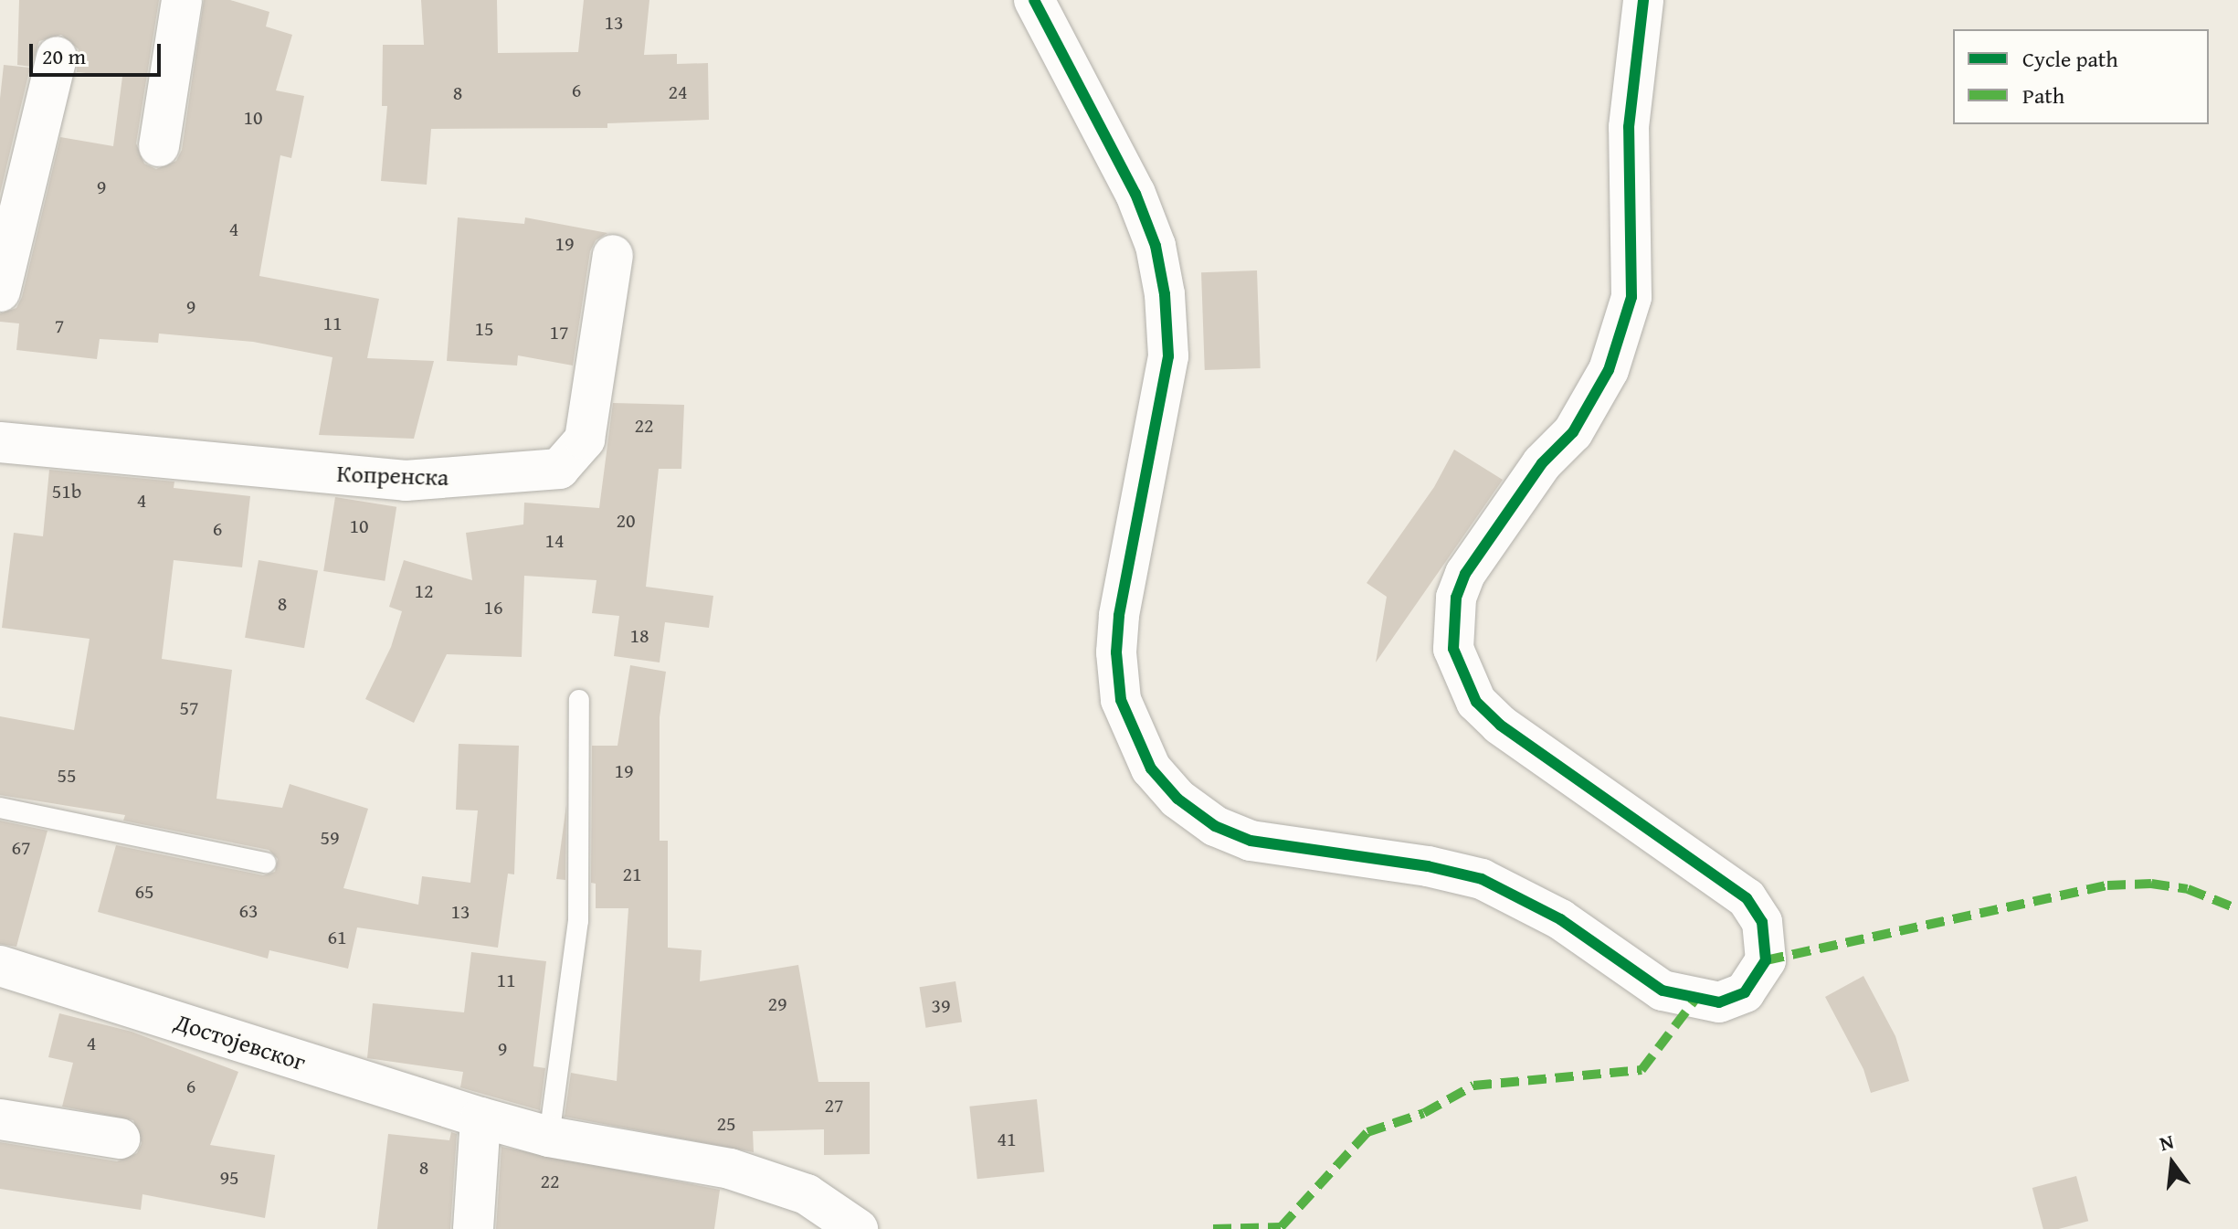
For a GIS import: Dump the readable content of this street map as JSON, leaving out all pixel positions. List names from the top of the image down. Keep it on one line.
{"streets":{"main road":["Копренска","Достојевског"]},"house_numbers":["13","6","24","8","10","9","4","19","9","11","7","15","17","22","51b","4","20","10","6","14","12","8","16","18","57","19","55","59","67","21","65","63","13","61","11","29","39","4","9","6","27","25","41","8","95","22"],"legend":["Cycle path","Path"],"scale_bar":"20 m","north":"top"}
